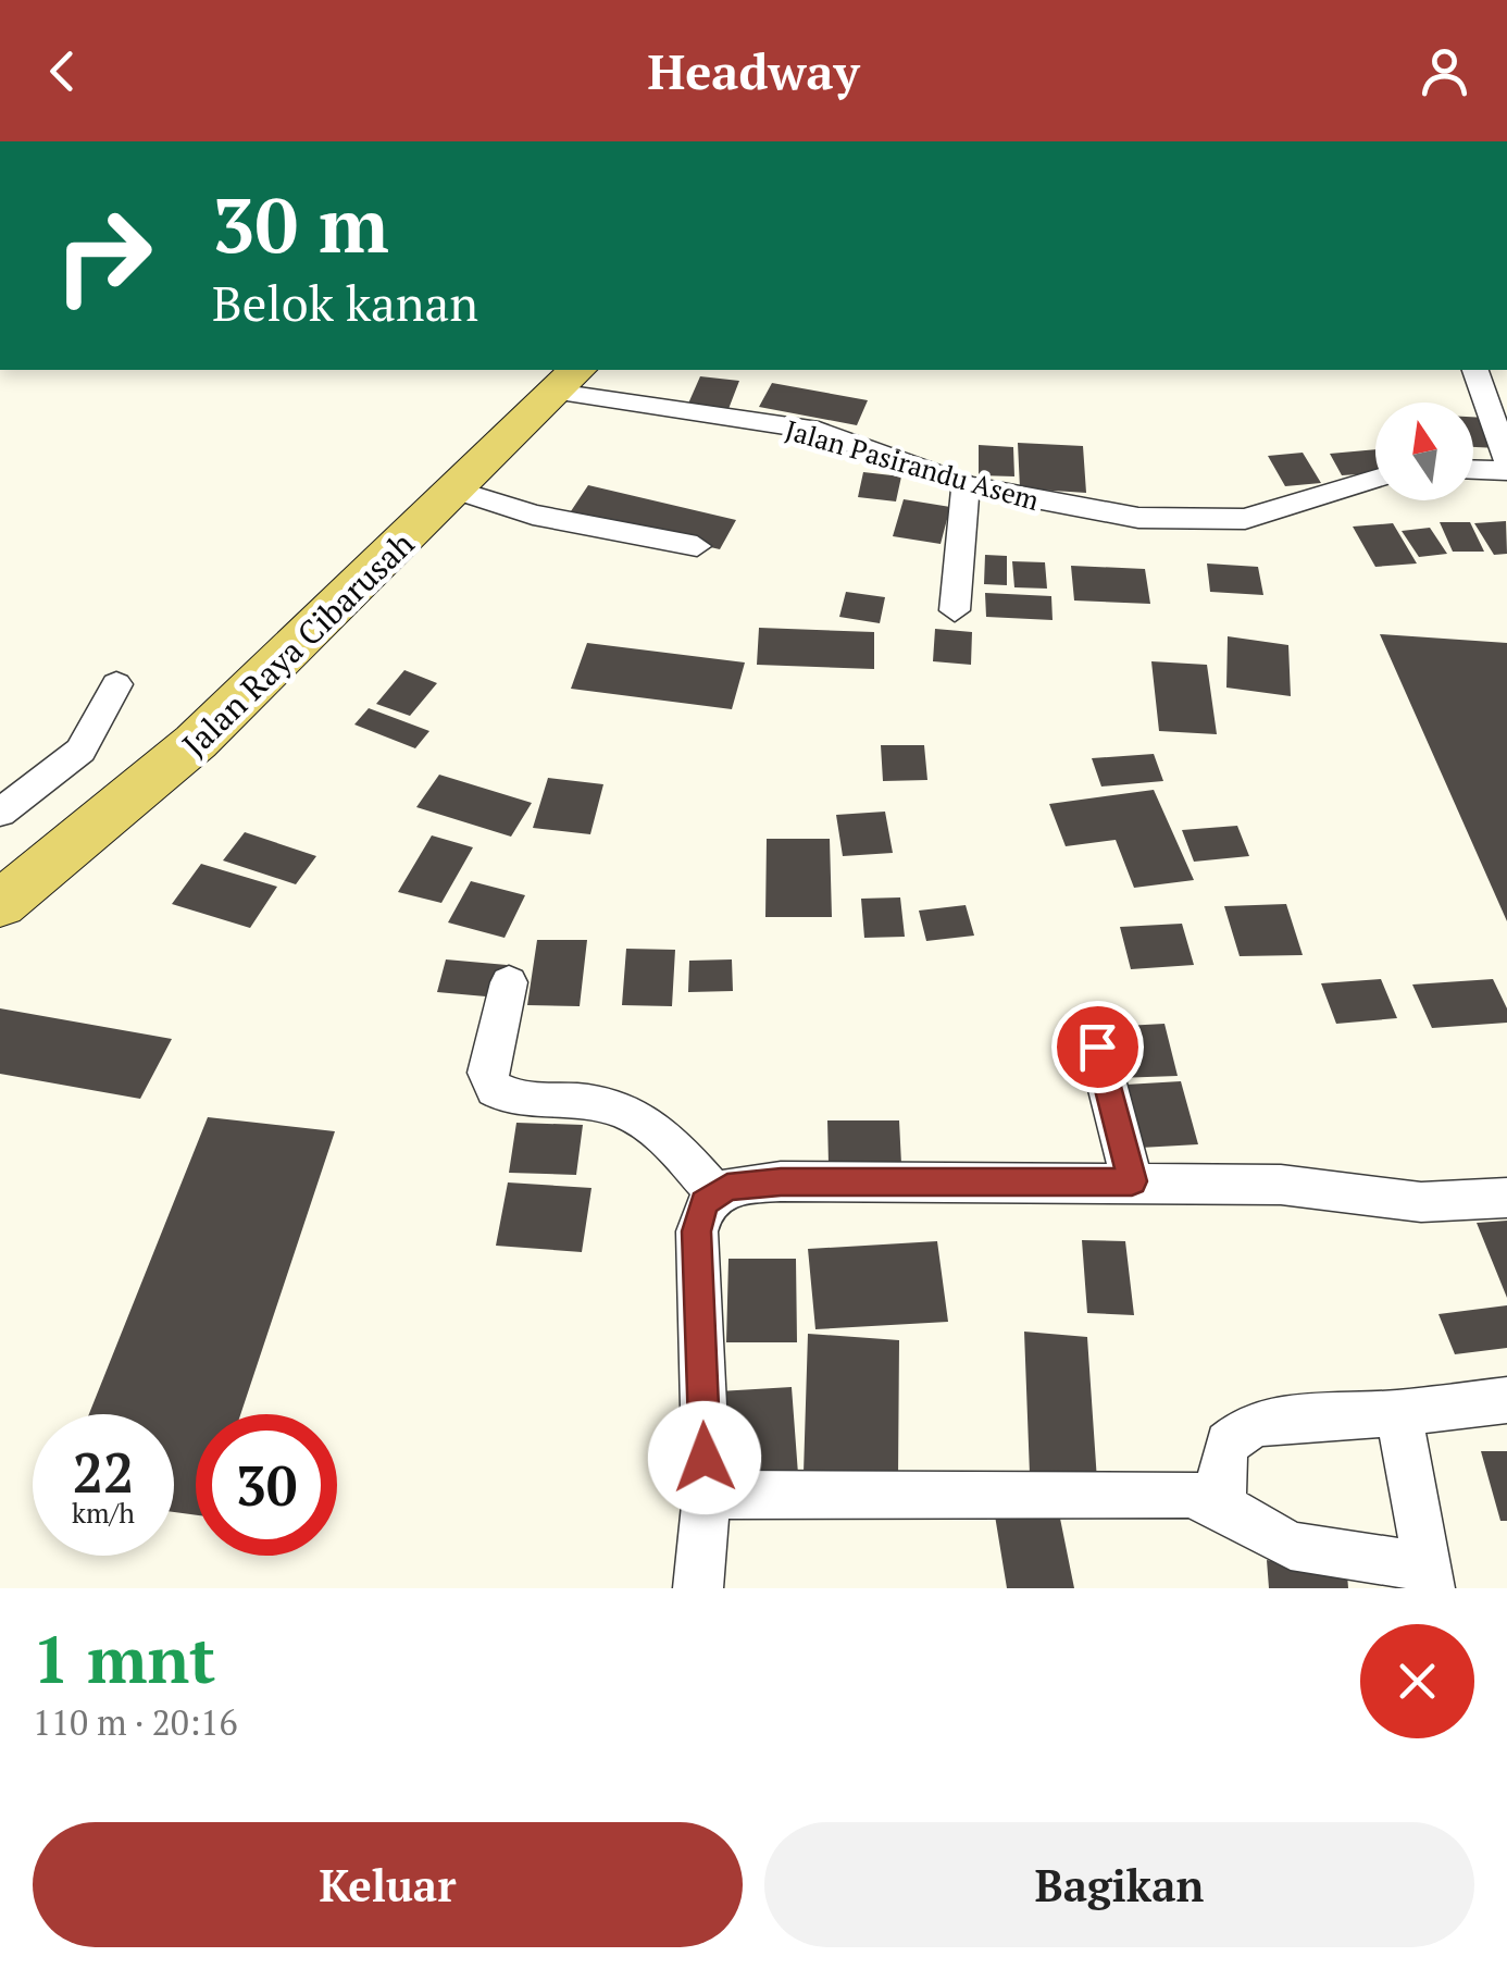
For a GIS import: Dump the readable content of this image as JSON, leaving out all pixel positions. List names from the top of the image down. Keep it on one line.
{"streets":{"main road":["Jalan Raya Cibarusah"],"street":["Jalan Pasirandu Asem"]},"crossings":[["Jalan Pasirandu Asem","Jalan Raya Cibarusah"]],"north":"top","page":{"header":"Headway","turn":["30 m","Belok kanan"],"speed":"22 km/h","limit":"30","heading":["1 mnt","110 m · 20:16"],"buttons":["Keluar","Bagikan"]}}
